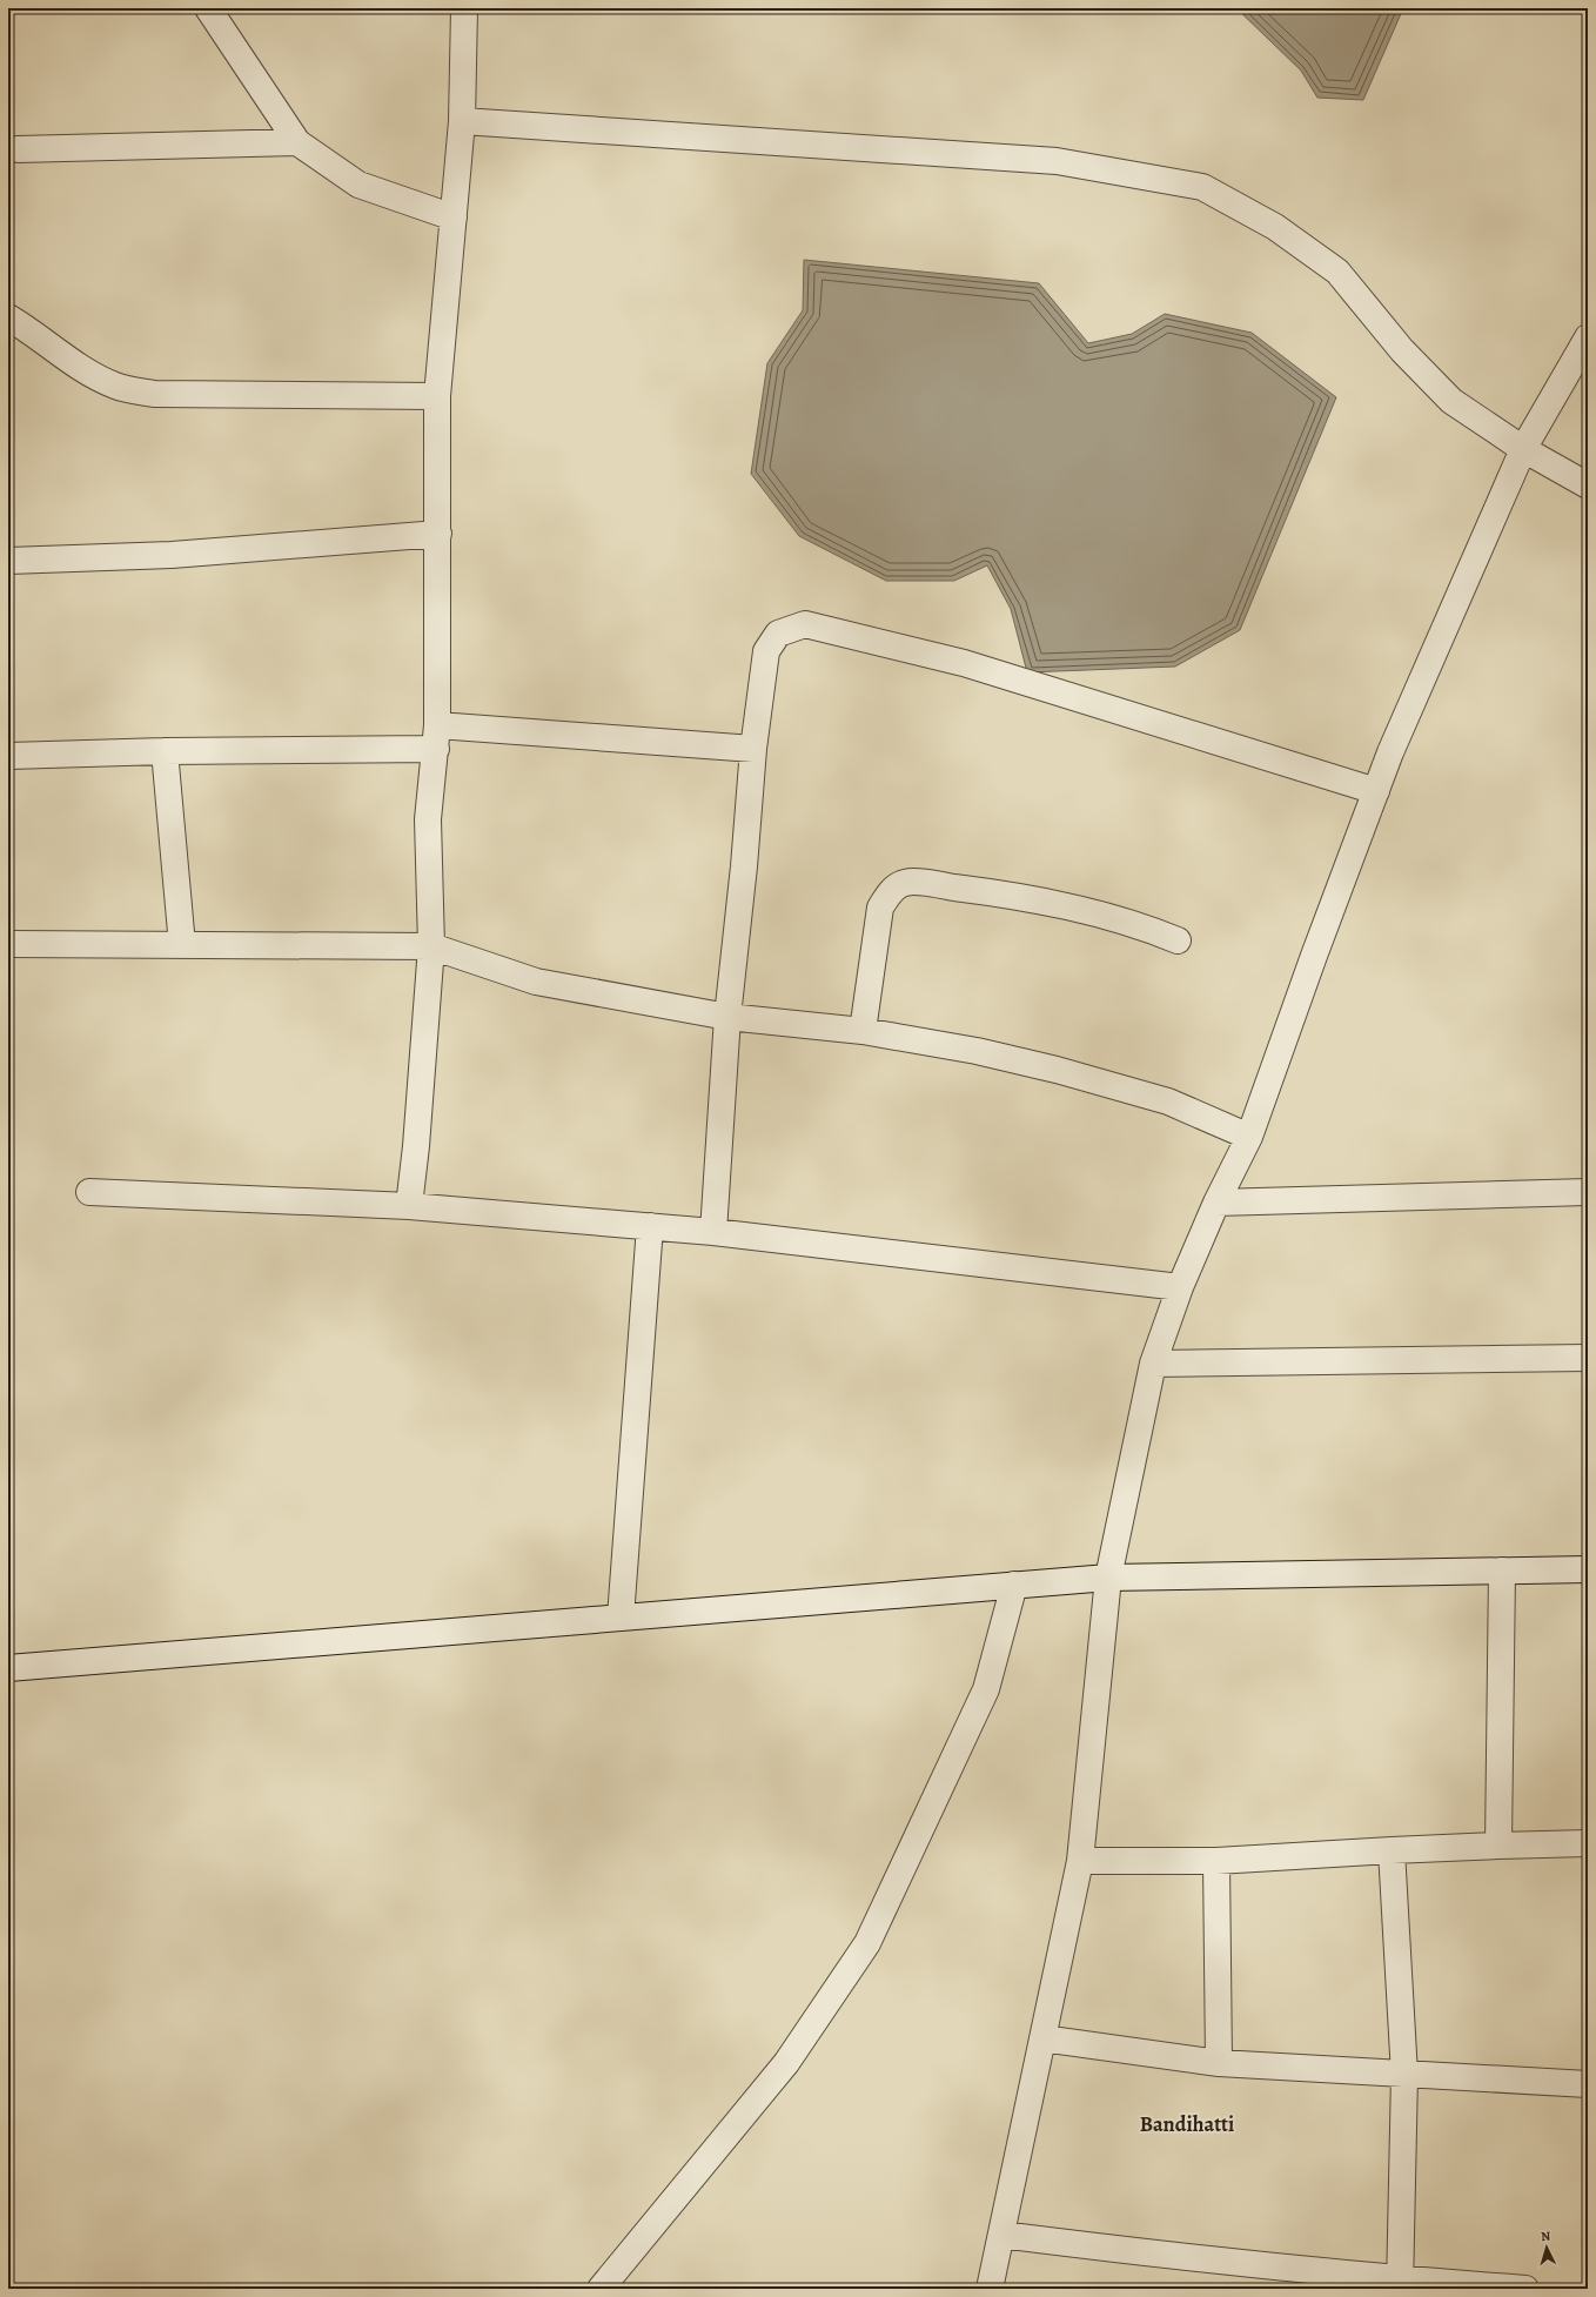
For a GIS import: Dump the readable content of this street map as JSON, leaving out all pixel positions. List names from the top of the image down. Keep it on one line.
{"districts":["Bandihatti"],"north":"top"}
